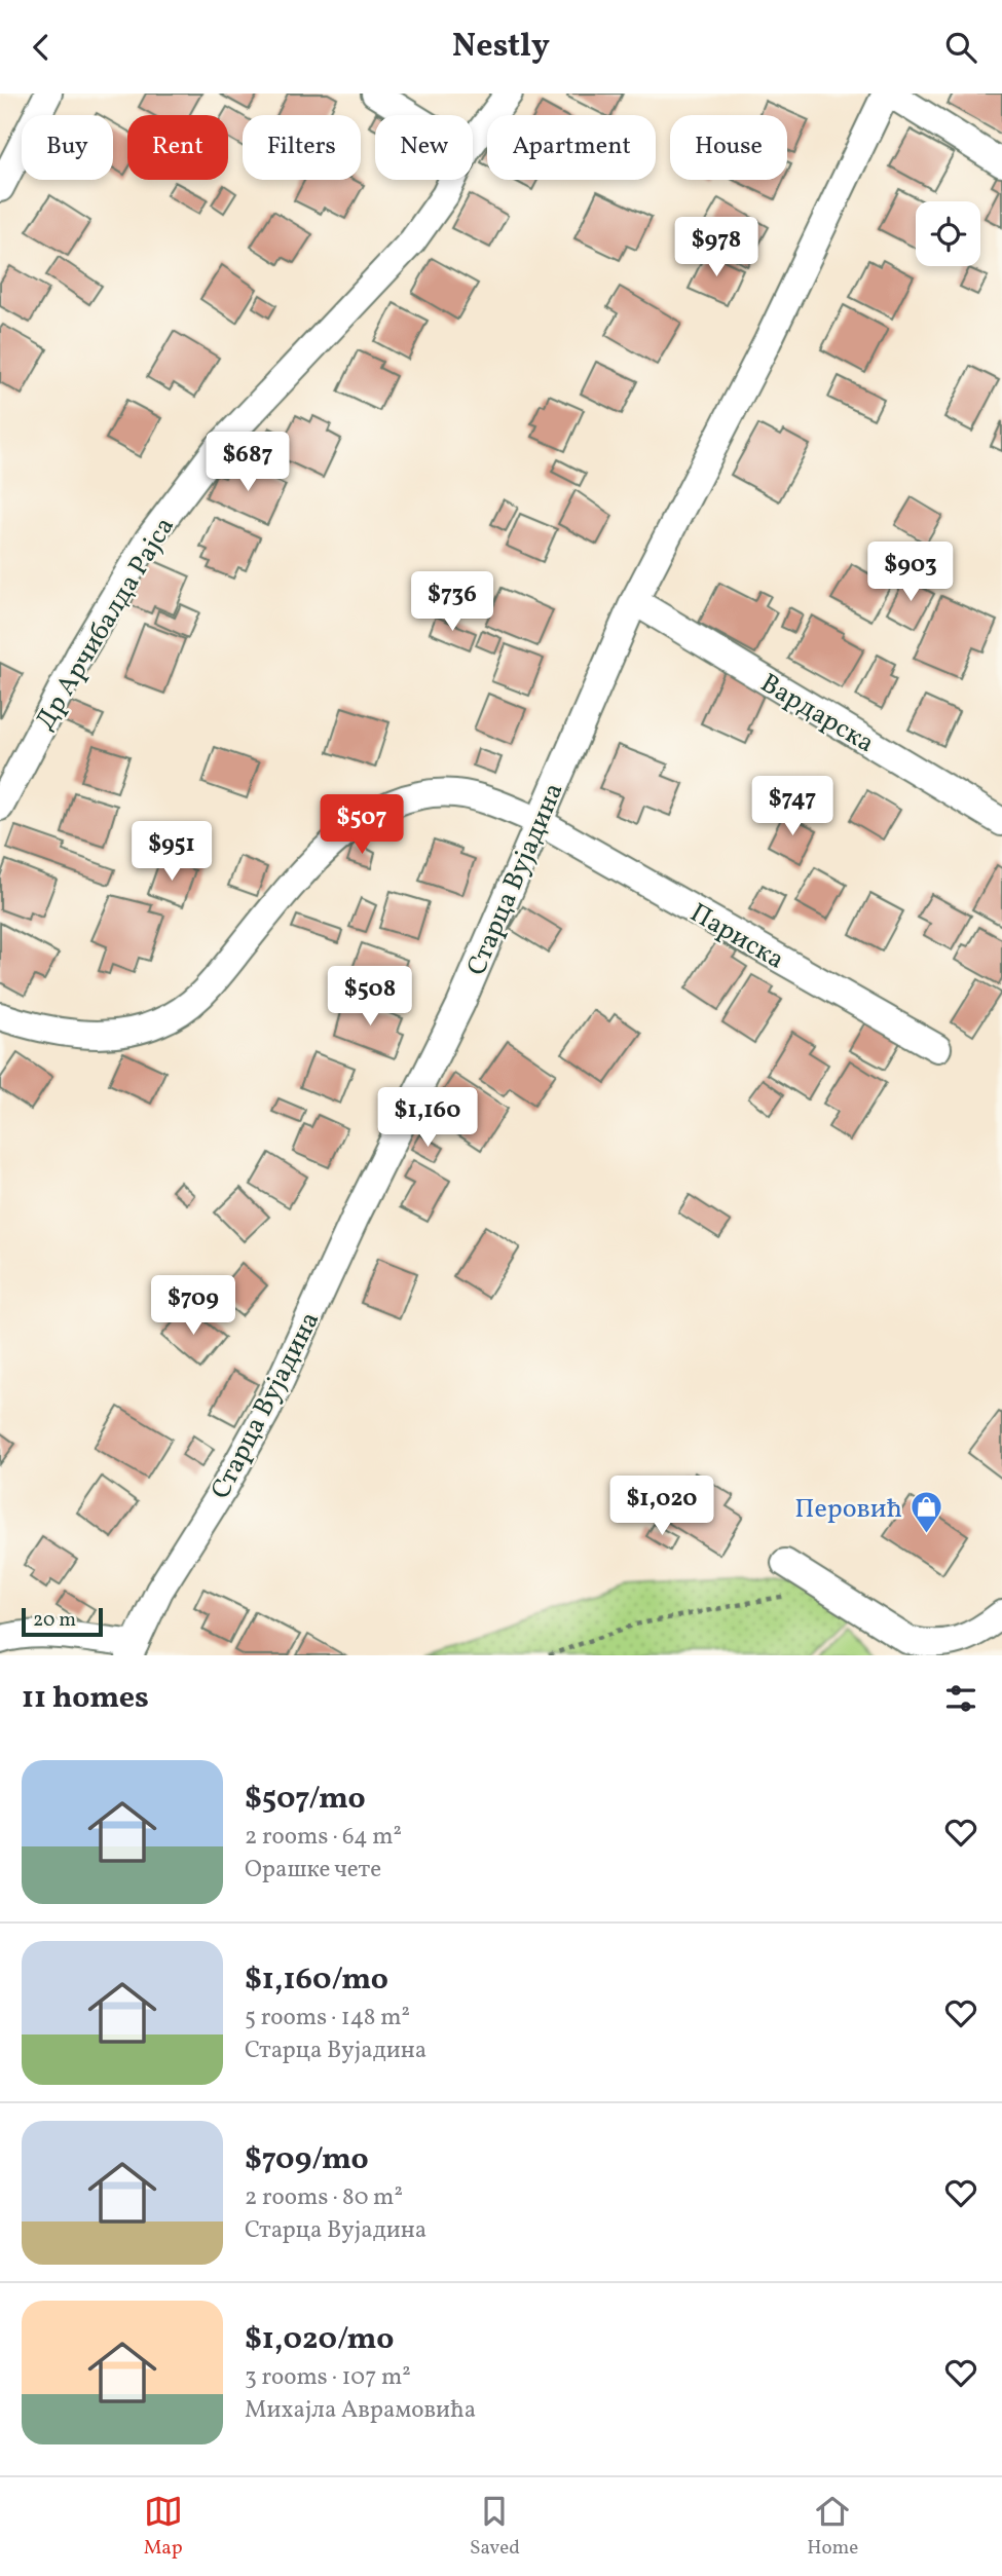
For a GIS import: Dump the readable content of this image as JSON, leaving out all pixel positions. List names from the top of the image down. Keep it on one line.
{"streets":{"street":["Др Арчибалда Рајса","Вардарска","Старца Вујадина","Париска"]},"crossings":[["Вардарска","Старца Вујадина"],["Старца Вујадина","Париска"]],"places":{"shop":["Перовић"]},"scale_bar":"20 m","page":{"header":"Nestly","chip":["Buy","Rent","Filters","New","Apartment","House"],"price":["$978","$687","$903","$736","$747","$507","$951","$508","$1,160","$709","$1,020"],"scale":"20 m","heading":"11 homes","list":[{"name":"$507/mo","note":"2 rooms · 64 m² · Орашке чете"},{"name":"$1,160/mo","note":"5 rooms · 148 m² · Старца Вујадина"},{"name":"$709/mo","note":"2 rooms · 80 m² · Старца Вујадина"},{"name":"$1,020/mo","note":"3 rooms · 107 m² · Михајла Аврамовића"}],"tabs":["Map","Saved","Home"]}}
